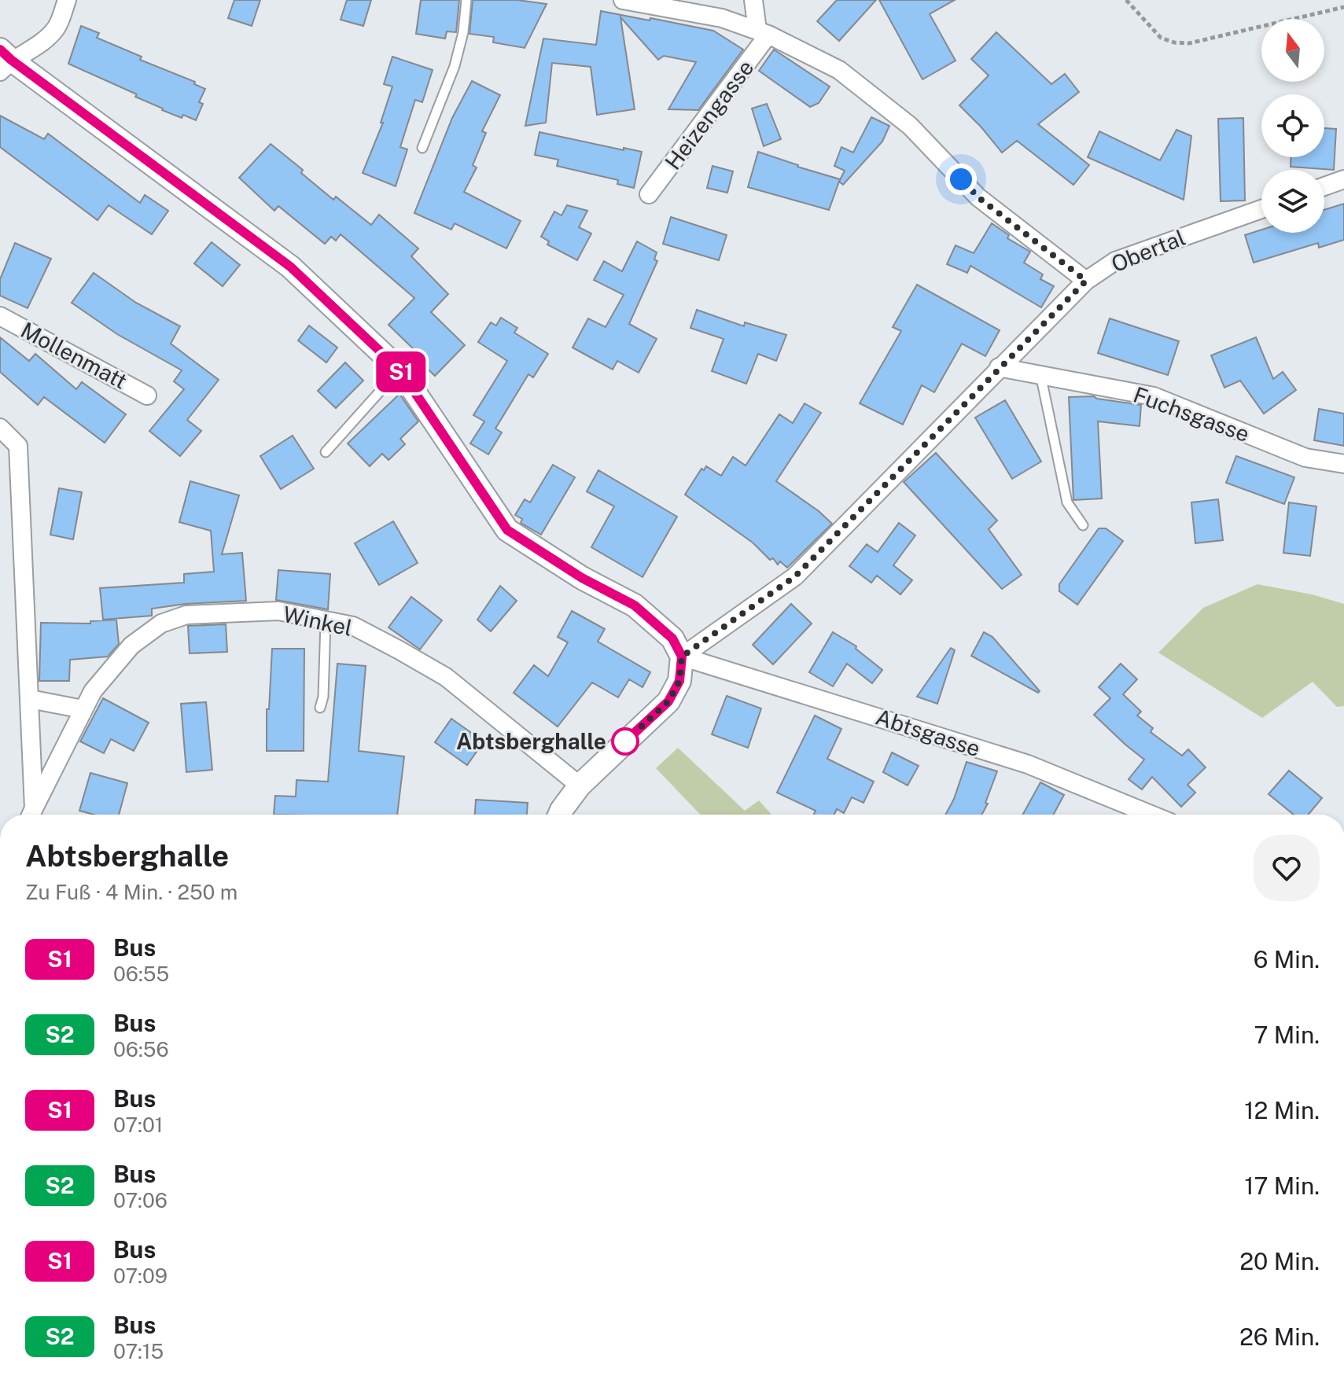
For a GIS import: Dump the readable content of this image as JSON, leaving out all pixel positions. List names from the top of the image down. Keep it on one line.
{"streets":{"street":["Heizengasse","Obertal","Mollenmatt","Fuchsgasse","Winkel","Abtsgasse"]},"crossings":[["Heizengasse","Obertal"],["Obertal","Fuchsgasse"],["Obertal","Abtsgasse"]],"places":["Abtsberghalle"],"lines":["bus line S1"],"north":"top","page":{"on_map":"S1","heading":["Abtsberghalle","Zu Fuß · 4 Min. · 250 m"],"list":[{"mark":"S1","name":"Bus","note":"06:55","value":"6 Min."},{"mark":"S2","name":"Bus","note":"06:56","value":"7 Min."},{"mark":"S1","name":"Bus","note":"07:01","value":"12 Min."},{"mark":"S2","name":"Bus","note":"07:06","value":"17 Min."},{"mark":"S1","name":"Bus","note":"07:09","value":"20 Min."},{"mark":"S2","name":"Bus","note":"07:15","value":"26 Min."}]}}
